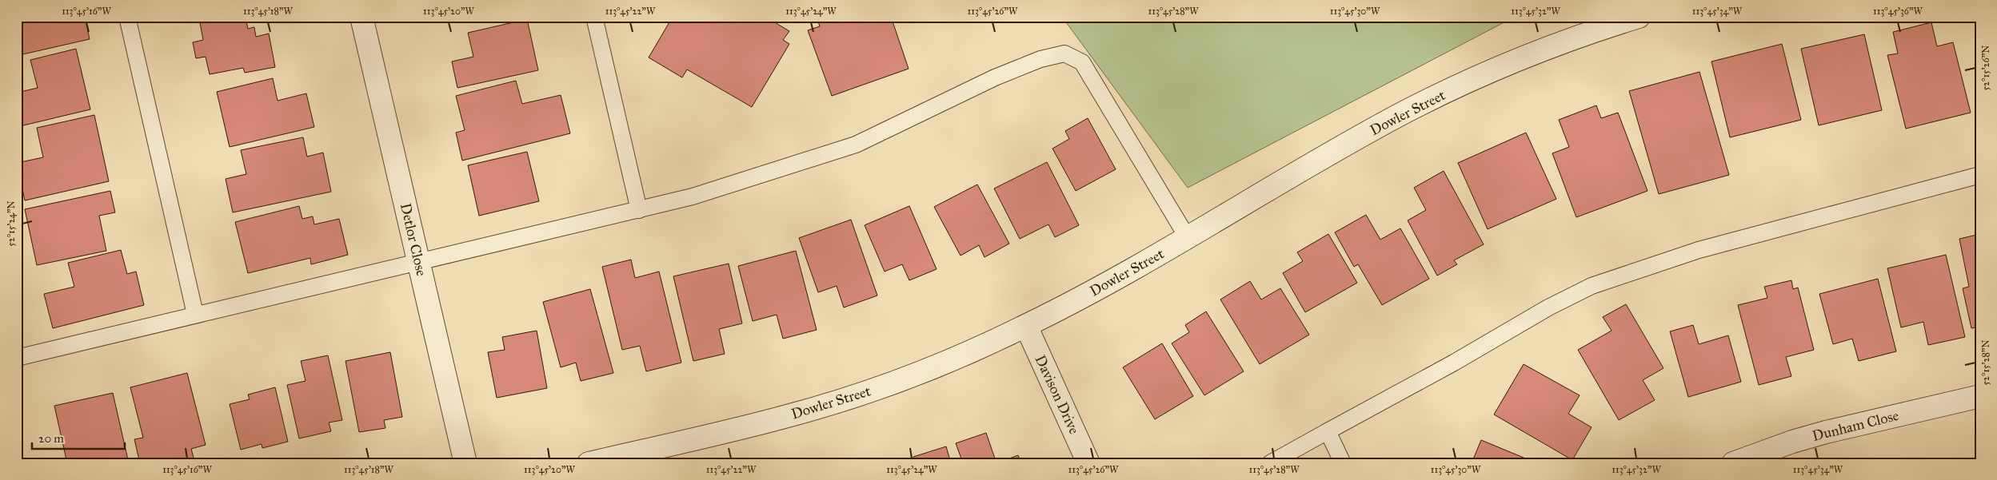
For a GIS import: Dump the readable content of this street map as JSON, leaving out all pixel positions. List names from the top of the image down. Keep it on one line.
{"streets":{"street":["Dowler Street","Detlor Close","Davison Drive","Dunham Close"]},"crossings":[["Dowler Street","Davison Drive"]],"scale_bar":"20 m","coordinates":["113°45'16\"W","113°45'18\"W","113°45'20\"W","113°45'22\"W","113°45'24\"W","113°45'26\"W","113°45'28\"W","113°45'30\"W","113°45'32\"W","113°45'34\"W","113°45'36\"W","52°15'26\"N","52°15'24\"N","52°15'28\"N"]}
